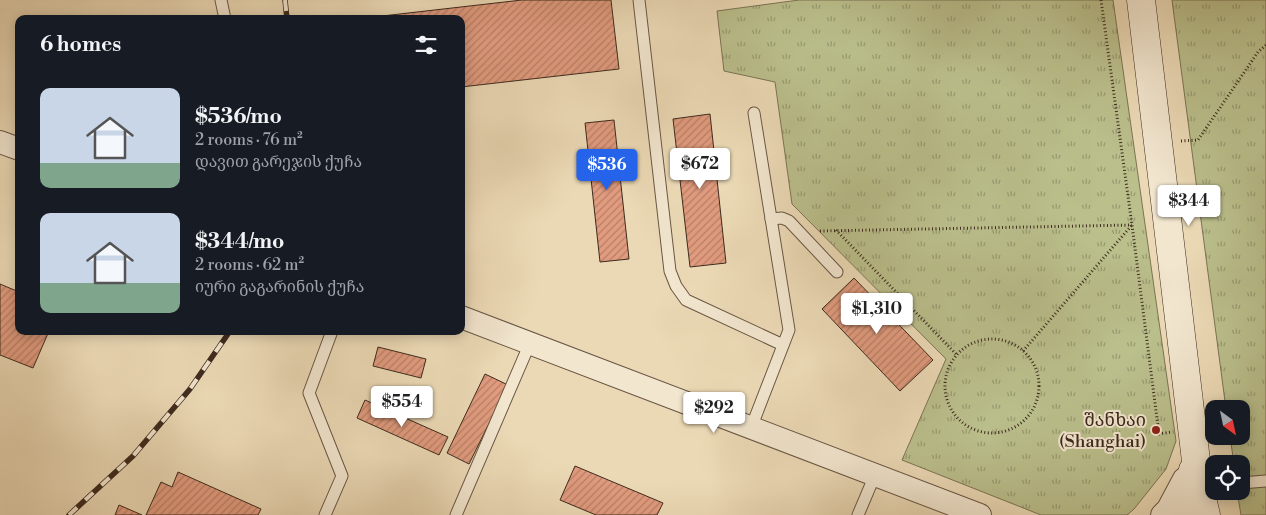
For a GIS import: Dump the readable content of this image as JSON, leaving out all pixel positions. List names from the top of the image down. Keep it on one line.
{"places":["შანხაი (Shanghai)"],"north":"bottom right","page":{"heading":"6 homes","list":[{"name":"$536/mo","note":"2 rooms · 76 m² · დავით გარეჯის ქუჩა"},{"name":"$344/mo","note":"2 rooms · 62 m² · იური გაგარინის ქუჩა"}],"price":["$672","$536","$344","$1,310","$554","$292"]}}
